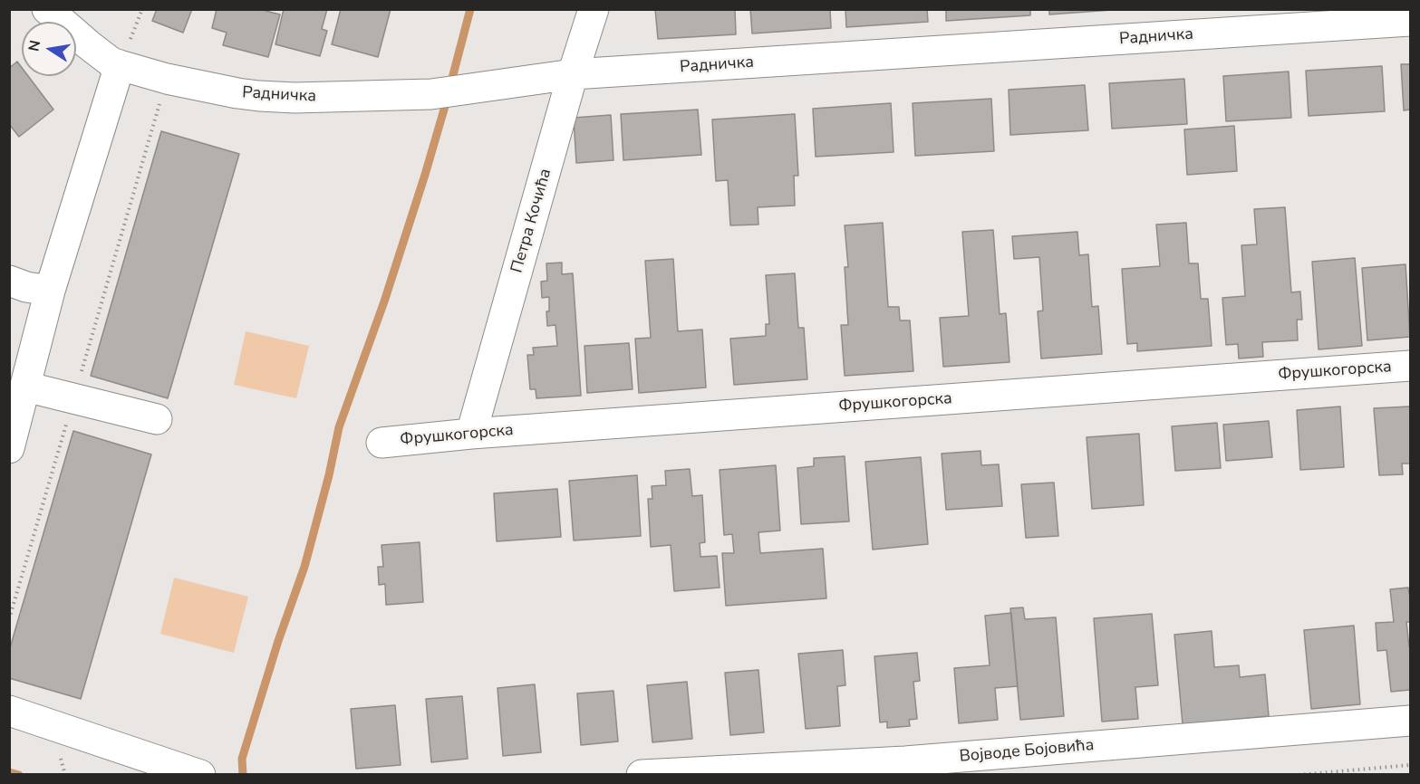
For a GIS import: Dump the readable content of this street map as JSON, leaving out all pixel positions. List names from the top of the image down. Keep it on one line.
{"streets":{"street":["Радничка","Петра Кочића","Фрушкогорска","Војводе Бојовића"]},"crossings":[["Радничка","Петра Кочића"],["Петра Кочића","Фрушкогорска"]],"north":"left"}
